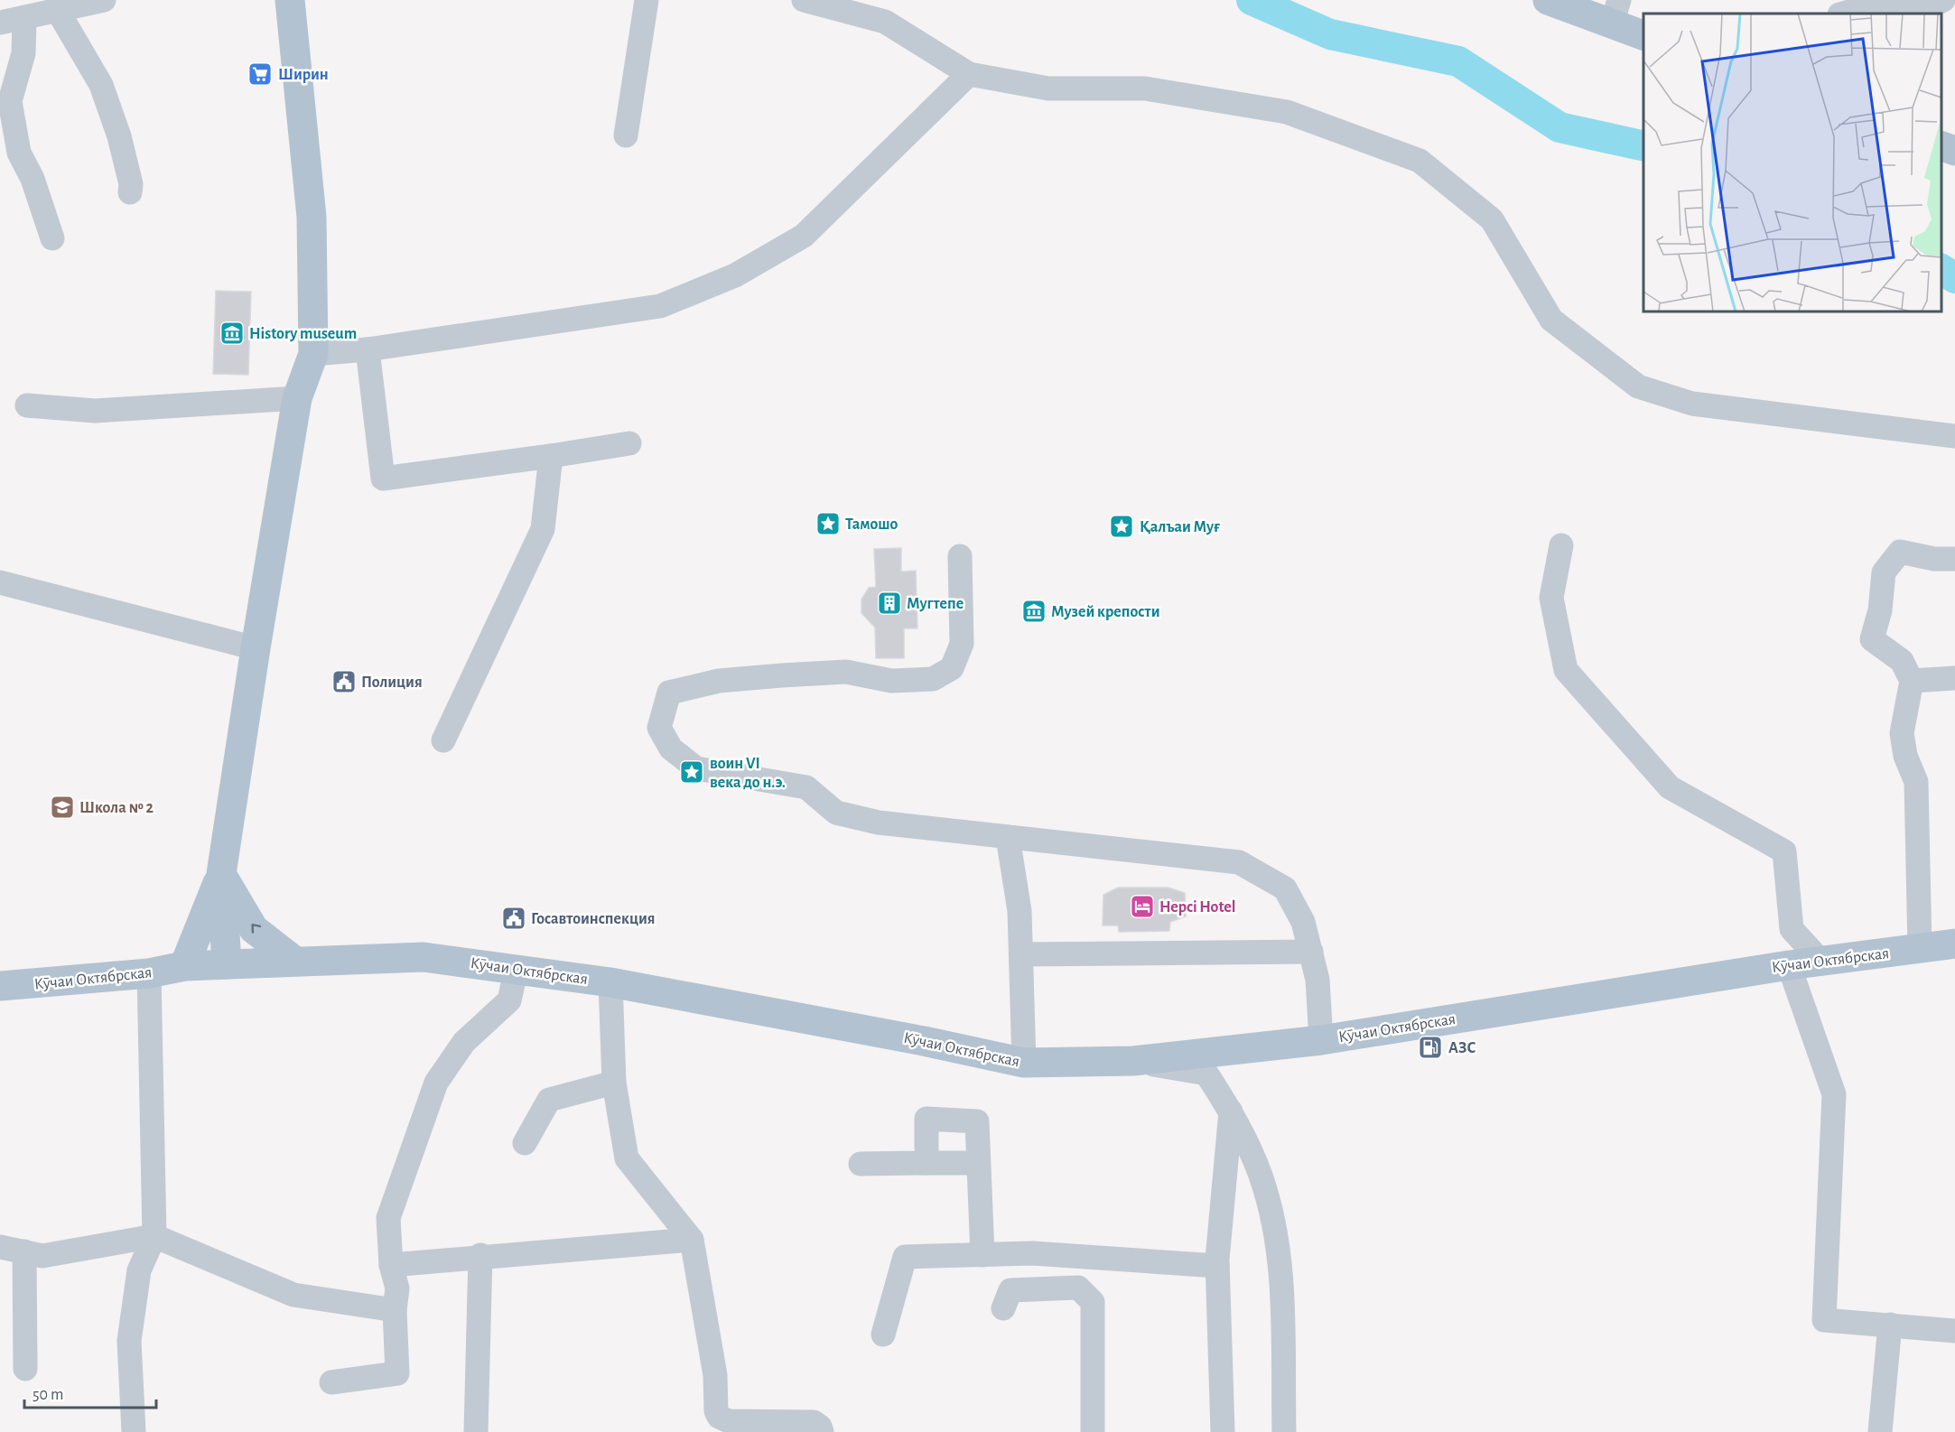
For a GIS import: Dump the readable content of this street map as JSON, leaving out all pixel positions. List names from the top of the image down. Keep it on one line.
{"streets":{"main road":["Кӯчаи Октябрская"]},"places":{"supermarket":["Ширин"],"museum":["History museum","Музей крепости"],"place":["Тамошо","Қалъаи Муғ","воин VI века до н.э."],"building":["Мугтепе"],"public building":["Полиция","Госавтоинспекция"],"school or university":["Школа № 2"],"hotel":["Hepci Hotel"],"fuel station":["АЗС"]},"scale_bar":"50 m"}
